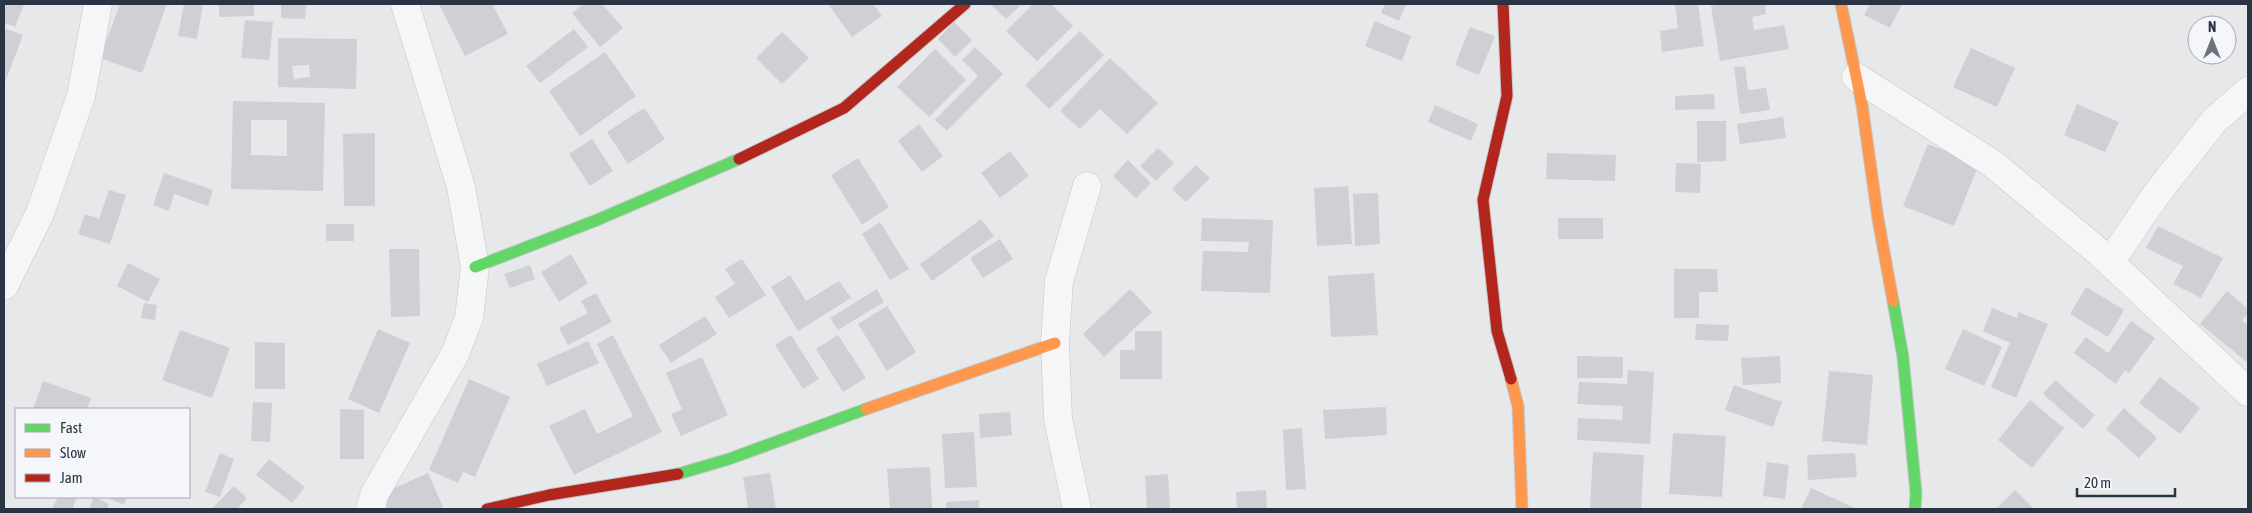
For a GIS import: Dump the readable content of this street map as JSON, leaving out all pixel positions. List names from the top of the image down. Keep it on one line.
{"legend":["Fast","Slow","Jam"],"scale_bar":"20 m","north":"top"}
